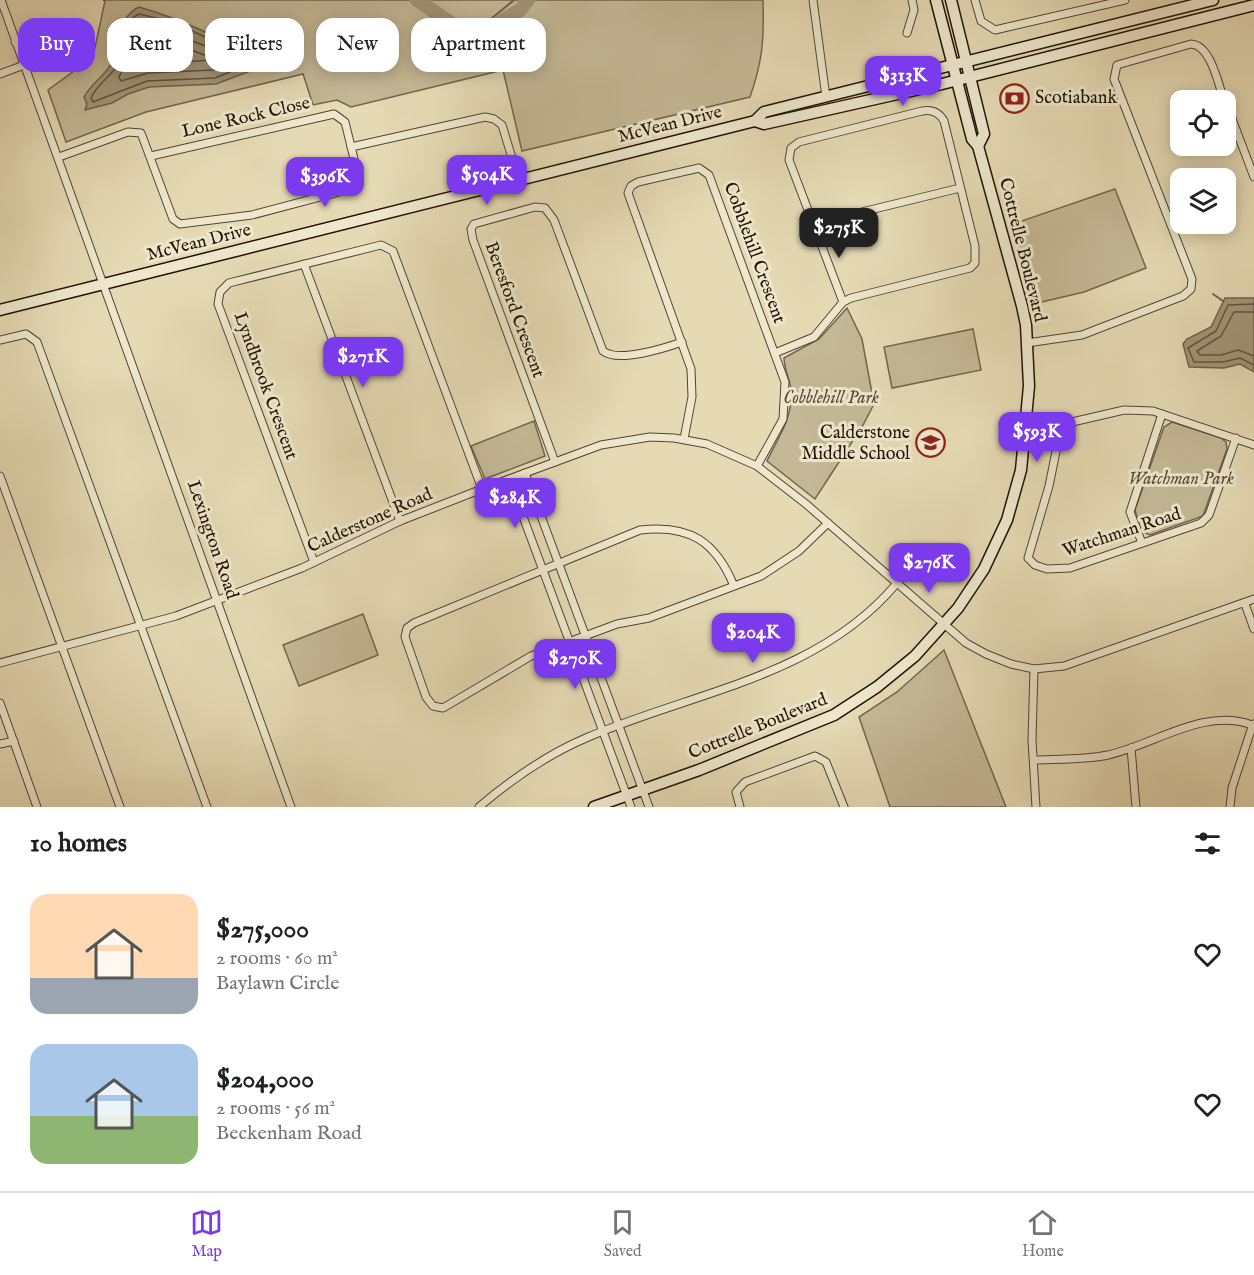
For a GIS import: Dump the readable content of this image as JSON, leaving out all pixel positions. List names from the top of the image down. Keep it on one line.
{"streets":{"main road":["McVean Drive","Cottrelle Boulevard"],"street":["Lone Rock Close","Cobblehill Crescent","Beresford Crescent","Lyndbrook Crescent","Calderstone Road","Watchman Road","Lexington Road"]},"crossings":[["Lone Rock Close","Lexington Road"],["McVean Drive","Cottrelle Boulevard"],["McVean Drive","Lexington Road"],["Cottrelle Boulevard","Calderstone Road"],["Cobblehill Crescent","Beresford Crescent"],["Cobblehill Crescent","Calderstone Road"],["Beresford Crescent","Calderstone Road"],["Lyndbrook Crescent","Calderstone Road"],["Calderstone Road","Lexington Road"]],"parks":["Cobblehill Park","Watchman Park"],"places":{"bank":["Scotiabank"],"school or university":["Calderstone Middle School"]},"page":{"chip":["Buy","Rent","Filters","New","Apartment"],"price":["$313K","$504K","$396K","$275K","$271K","$593K","$284K","$276K","$204K","$270K"],"heading":"10 homes","list":[{"name":"$275,000","note":"2 rooms · 60 m² · Baylawn Circle"},{"name":"$204,000","note":"2 rooms · 56 m² · Beckenham Road"}],"tabs":["Map","Saved","Home"]}}
